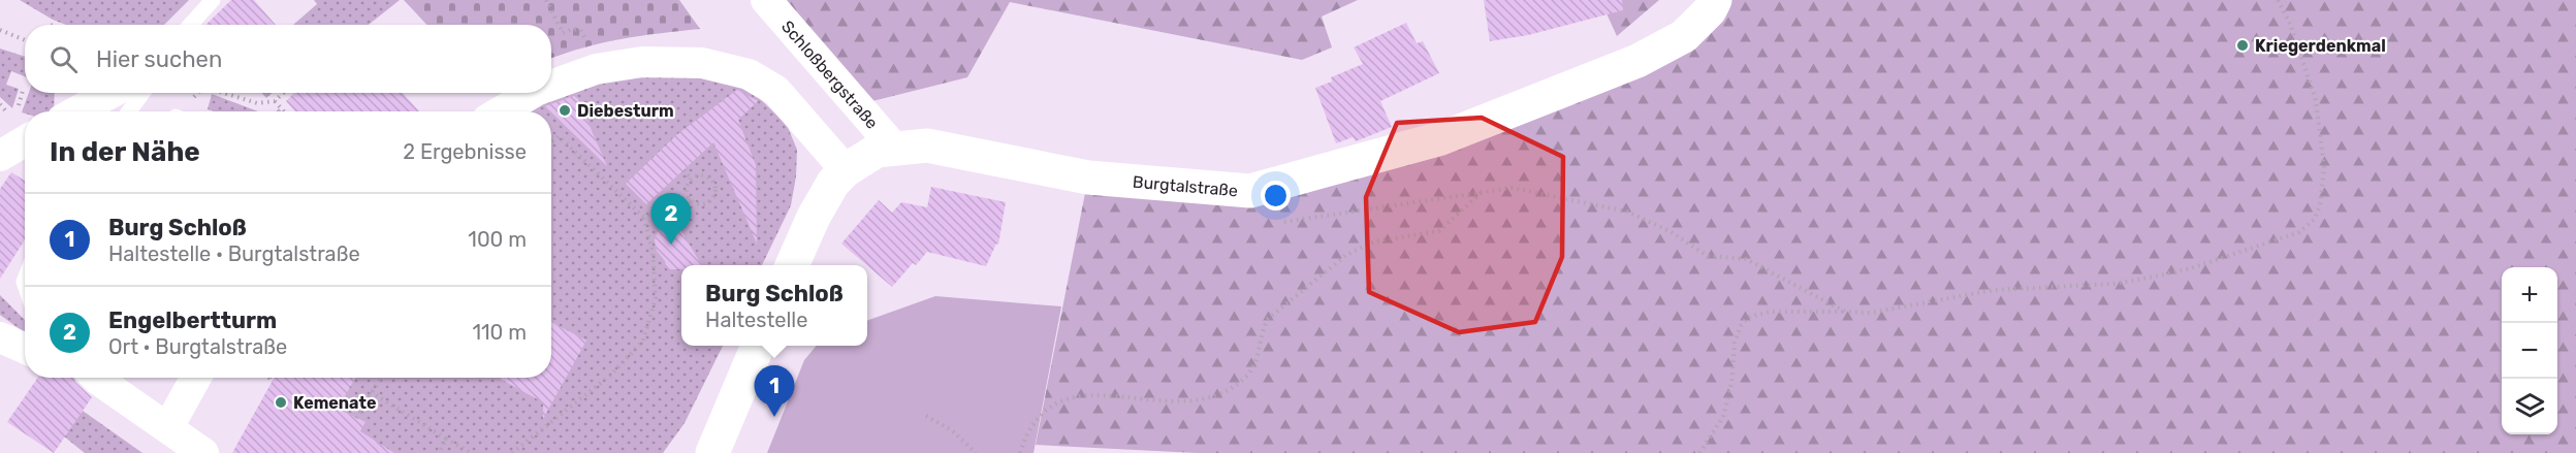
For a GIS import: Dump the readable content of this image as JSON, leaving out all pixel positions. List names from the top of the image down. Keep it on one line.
{"streets":{"main road":["Burgtalstraße"],"street":["Schloßbergstraße"]},"crossings":[["Schloßbergstraße","Burgtalstraße"]],"places":["Kriegerdenkmal","Diebesturm","Kemenate"],"page":{"search":"Hier suchen","heading":["In der Nähe","2 Ergebnisse"],"list":[{"mark":"1","name":"Burg Schloß","note":"Haltestelle · Burgtalstraße","value":"100 m"},{"mark":"2","name":"Engelbertturm","note":"Ort · Burgtalstraße","value":"110 m"}],"pins":["2","1"],"popup":["Burg Schloß","Haltestelle"],"map_buttons":["+","−"]}}
